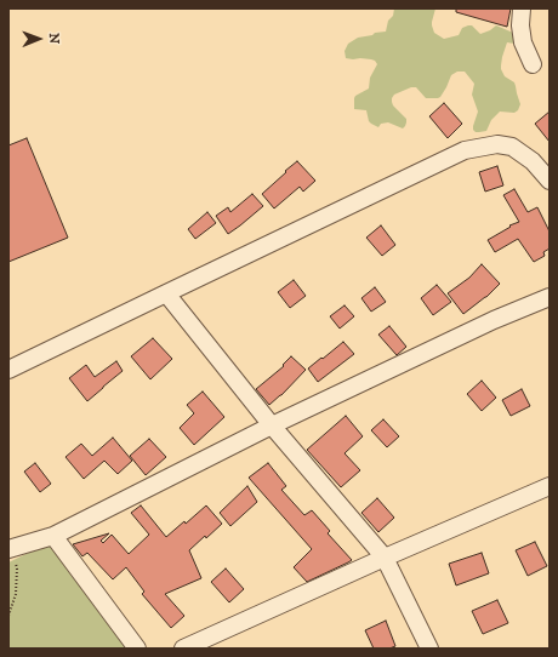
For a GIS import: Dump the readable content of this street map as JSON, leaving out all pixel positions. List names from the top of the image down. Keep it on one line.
{"north":"right"}
